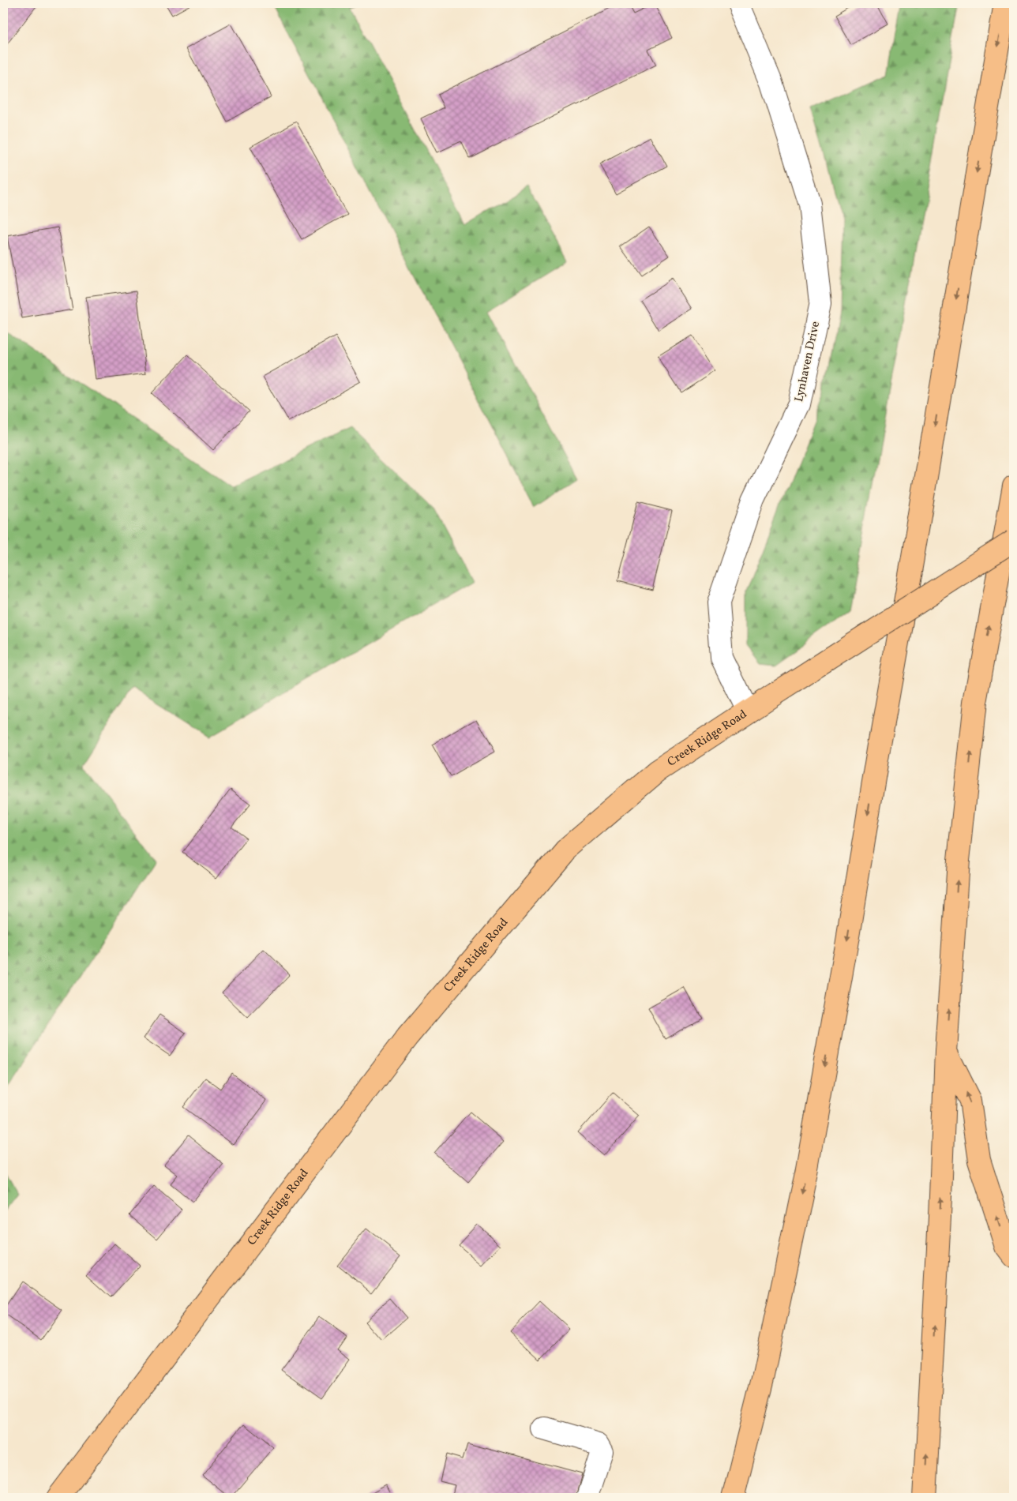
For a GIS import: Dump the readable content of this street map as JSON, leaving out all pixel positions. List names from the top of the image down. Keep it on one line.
{"streets":{"main road":["Creek Ridge Road"],"street":["Lynhaven Drive"]},"crossings":[["Lynhaven Drive","Creek Ridge Road"]]}
